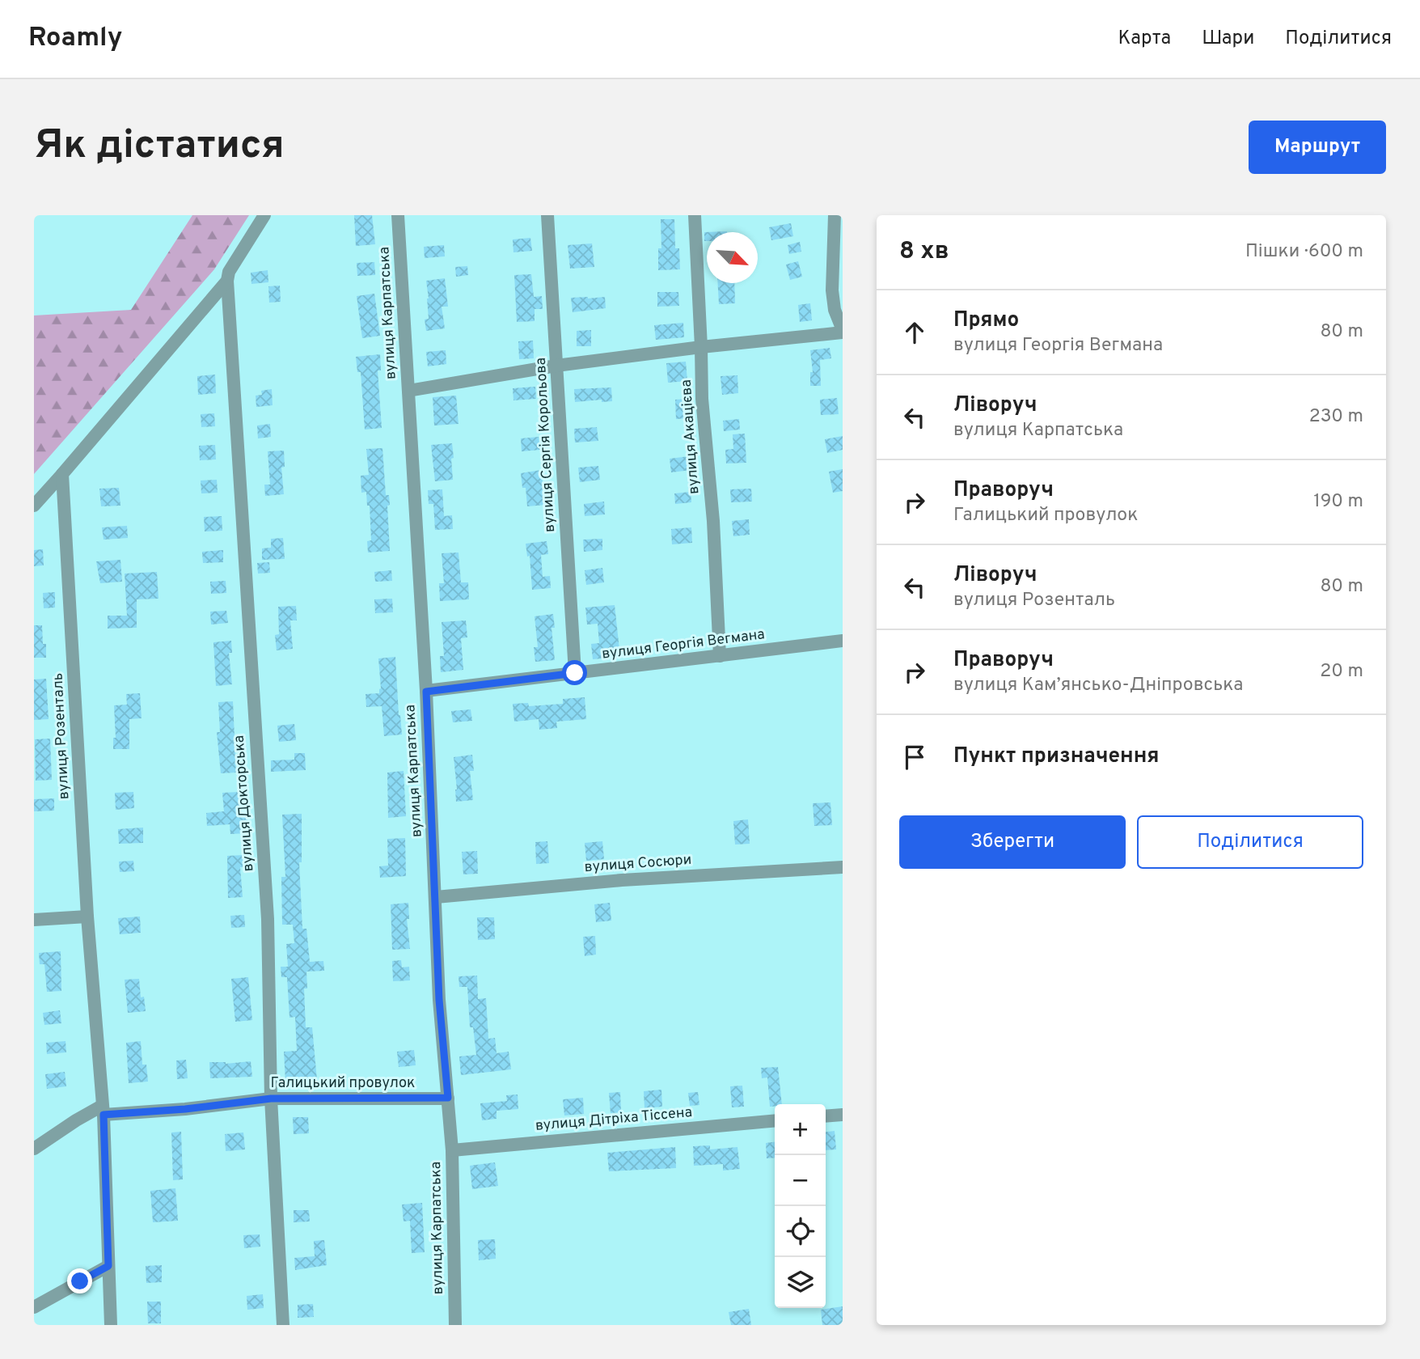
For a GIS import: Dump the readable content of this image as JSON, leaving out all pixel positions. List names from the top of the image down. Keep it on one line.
{"streets":{"street":["вулиця Карпатська","вулиця Акацієва","вулиця Сергія Корольова","вулиця Георгія Вегмана","вулиця Розенталь","вулиця Докторська","вулиця Сосюри","Галицький провулок","вулиця Дітріха Тіссена"]},"crossings":[["вулиця Карпатська","вулиця Георгія Вегмана"],["вулиця Карпатська","вулиця Сосюри"],["вулиця Карпатська","Галицький провулок"],["вулиця Карпатська","вулиця Дітріха Тіссена"],["вулиця Акацієва","вулиця Георгія Вегмана"],["вулиця Сергія Корольова","вулиця Георгія Вегмана"],["вулиця Розенталь","Галицький провулок"],["вулиця Докторська","Галицький провулок"]],"north":"bottom right","page":{"header":"Roamly","nav":["Карта","Шари","Поділитися"],"buttons":["Маршрут",["Зберегти","Поділитися"]],"title":"Як дістатися","heading":["8 хв","Пішки · 600 m"],"list":[["Прямо","вулиця Георгія Вегмана","80 m"],["Ліворуч","вулиця Карпатська","230 m"],["Праворуч","Галицький провулок","190 m"],["Ліворуч","вулиця Розенталь","80 m"],["Праворуч","вулиця Кам’янсько-Дніпровська","20 m"],"Пункт призначення"],"map_buttons":["+","−"]}}
